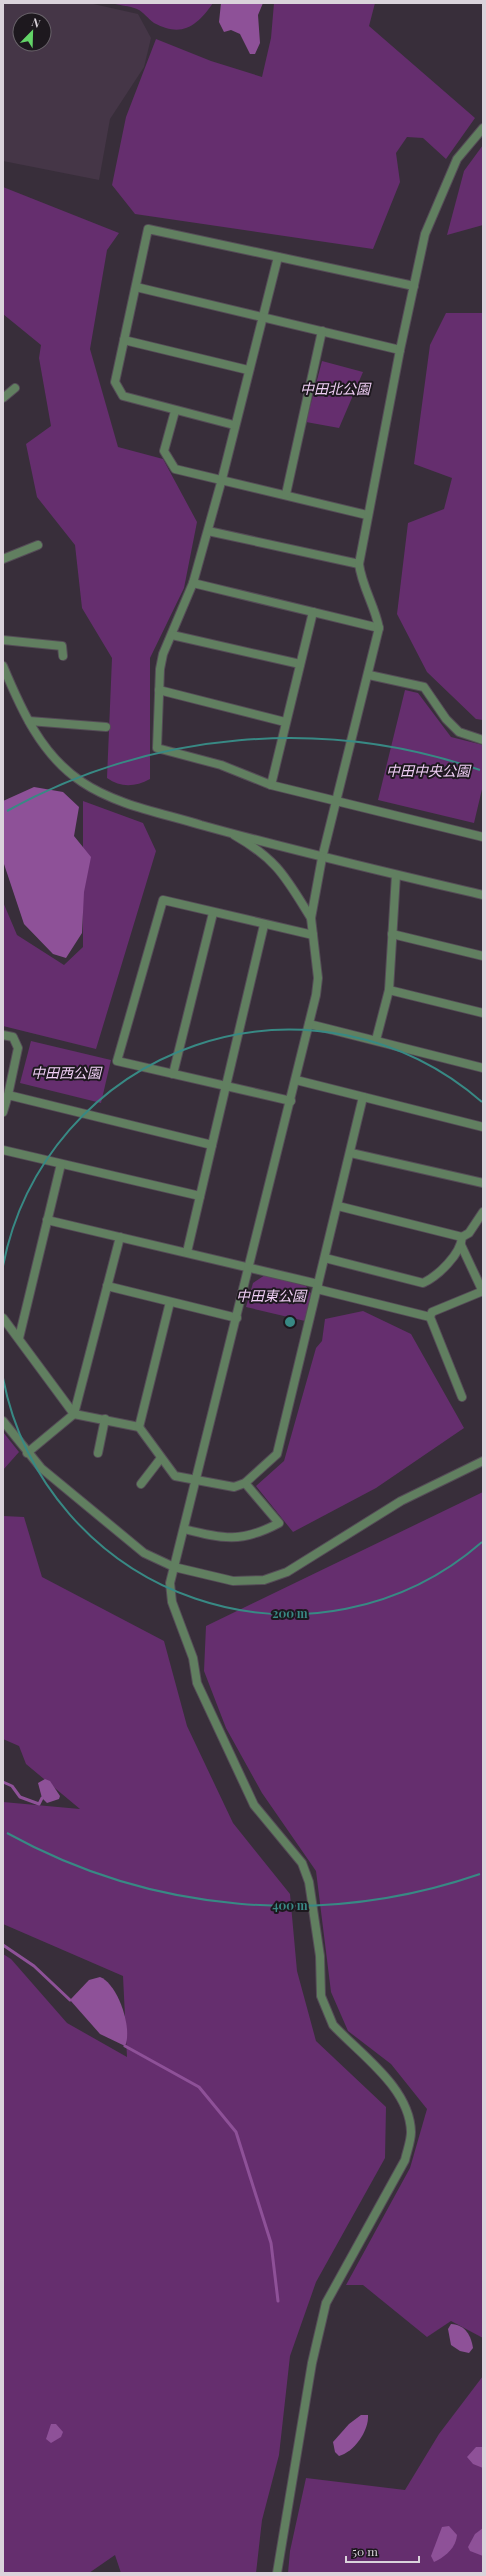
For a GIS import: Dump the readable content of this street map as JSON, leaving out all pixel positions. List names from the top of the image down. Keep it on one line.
{"parks":["中田北公園","中田中央公園","中田西公園","中田東公園"],"scale_bar":"50 m","north":"top right","rings":["200 m","400 m"]}
